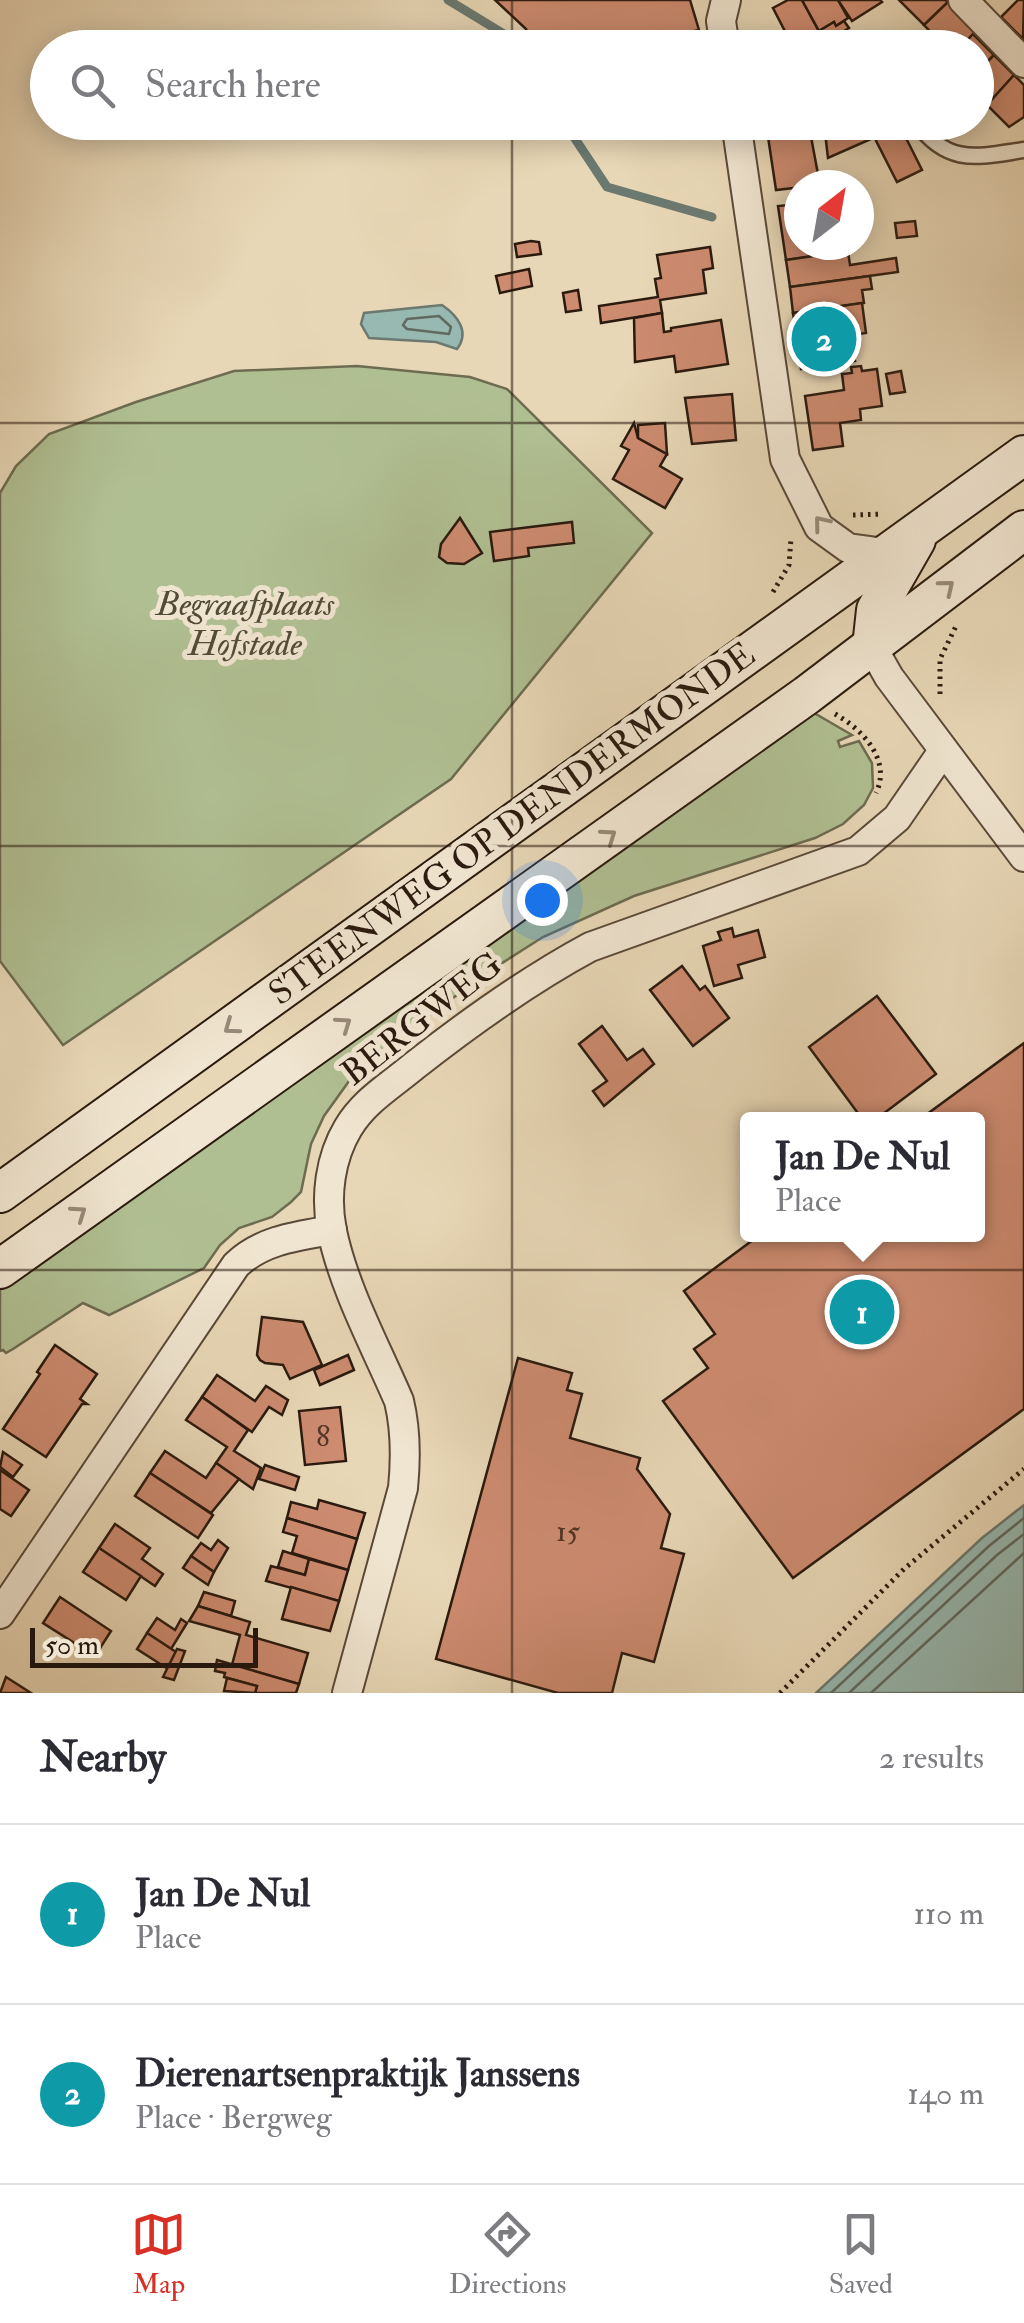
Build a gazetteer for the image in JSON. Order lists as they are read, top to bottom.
{
  "streets": {
    "main road": ["STEENWEG OP DENDERMONDE"],
    "street": ["BERGWEG"]
  },
  "parks": ["Begraafplaats Hofstade"],
  "house_numbers": ["8", "15"],
  "scale_bar": "50 m",
  "north": "top right",
  "page": {
    "search": "Search here",
    "pins": ["2", "1"],
    "popup": ["Jan De Nul", "Place"],
    "scale": "50 m",
    "heading": ["Nearby", "2 results"],
    "list": [
      {
        "mark": "1",
        "name": "Jan De Nul",
        "note": "Place",
        "value": "110 m"
      },
      {
        "mark": "2",
        "name": "Dierenartsenpraktijk Janssens",
        "note": "Place · Bergweg",
        "value": "140 m"
      }
    ],
    "nav": ["Map", "Directions", "Saved"]
  }
}
